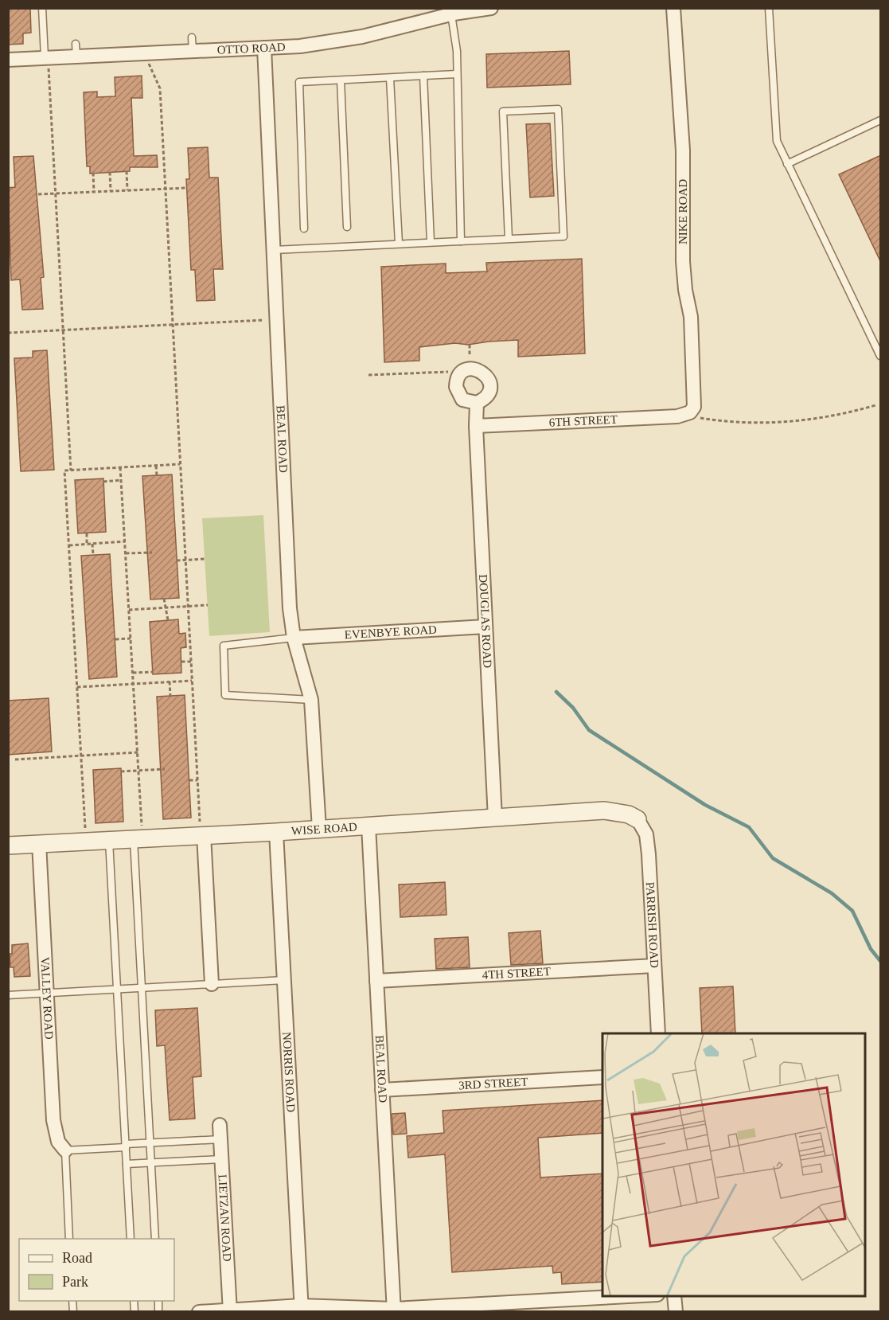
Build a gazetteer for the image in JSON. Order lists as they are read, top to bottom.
{
  "streets": {
    "street": [
      "OTTO ROAD",
      "NIKE ROAD",
      "6TH STREET",
      "BEAL ROAD",
      "DOUGLAS ROAD",
      "EVENBYE ROAD",
      "WISE ROAD",
      "PARRISH ROAD",
      "4TH STREET",
      "VALLEY ROAD",
      "NORRIS ROAD",
      "3RD STREET",
      "LIETZAN ROAD"
    ]
  },
  "crossings": [
    ["OTTO ROAD", "BEAL ROAD"],
    ["NIKE ROAD", "6TH STREET"],
    ["6TH STREET", "DOUGLAS ROAD"],
    ["BEAL ROAD", "EVENBYE ROAD"],
    ["BEAL ROAD", "WISE ROAD"],
    ["BEAL ROAD", "4TH STREET"],
    ["BEAL ROAD", "3RD STREET"],
    ["DOUGLAS ROAD", "EVENBYE ROAD"],
    ["DOUGLAS ROAD", "WISE ROAD"],
    ["WISE ROAD", "PARRISH ROAD"],
    ["WISE ROAD", "VALLEY ROAD"],
    ["WISE ROAD", "NORRIS ROAD"],
    ["PARRISH ROAD", "4TH STREET"]
  ],
  "legend": ["Road", "Park"]
}
